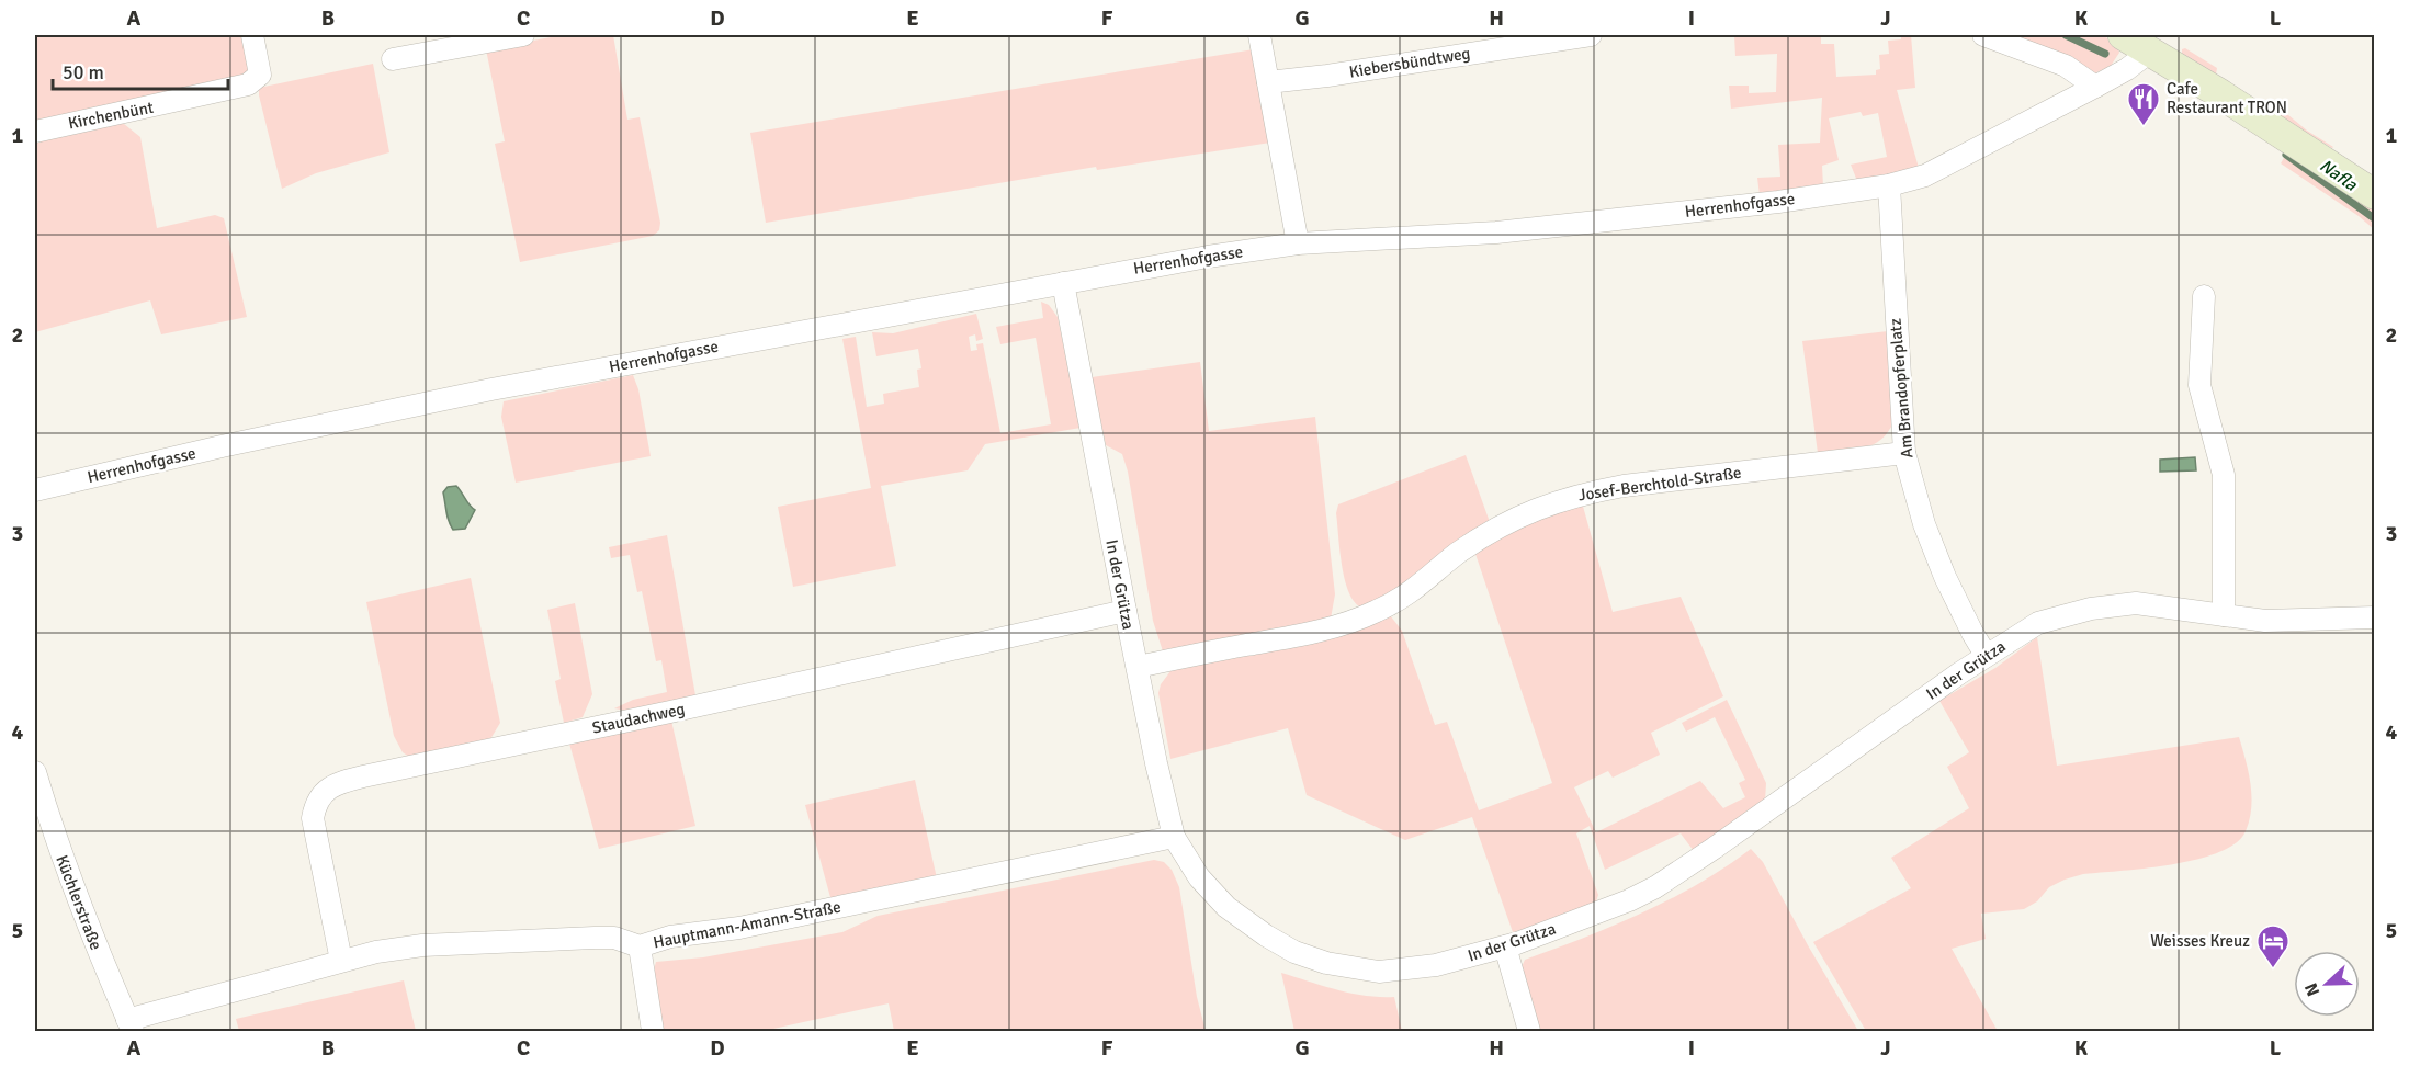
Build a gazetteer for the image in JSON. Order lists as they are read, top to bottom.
{
  "streets": {
    "street": [
      "Kiebersbündtweg",
      "Kirchenbünt",
      "Herrenhofgasse",
      "Am Brandopferplatz",
      "Josef-Berchtold-Straße",
      "In der Grütza",
      "Staudachweg",
      "Küchlerstraße",
      "Hauptmann-Amann-Straße"
    ]
  },
  "crossings": [
    ["Herrenhofgasse", "Am Brandopferplatz"],
    ["Herrenhofgasse", "In der Grütza"],
    ["Am Brandopferplatz", "Josef-Berchtold-Straße"],
    ["Am Brandopferplatz", "In der Grütza"],
    ["Josef-Berchtold-Straße", "In der Grütza"],
    ["In der Grütza", "Staudachweg"],
    ["In der Grütza", "Hauptmann-Amann-Straße"],
    ["Staudachweg", "Hauptmann-Amann-Straße"],
    ["Küchlerstraße", "Hauptmann-Amann-Straße"]
  ],
  "water": ["Nafla"],
  "places": {
    "restaurant": ["Cafe Restaurant TRON"],
    "hotel": ["Weisses Kreuz"]
  },
  "scale_bar": "50 m",
  "north": "left",
  "grid": {
    "columns": [
      "A",
      "B",
      "C",
      "D",
      "E",
      "F",
      "G",
      "H",
      "I",
      "J",
      "K",
      "L"
    ],
    "rows": [
      "1",
      "2",
      "3",
      "4",
      "5"
    ]
  }
}
